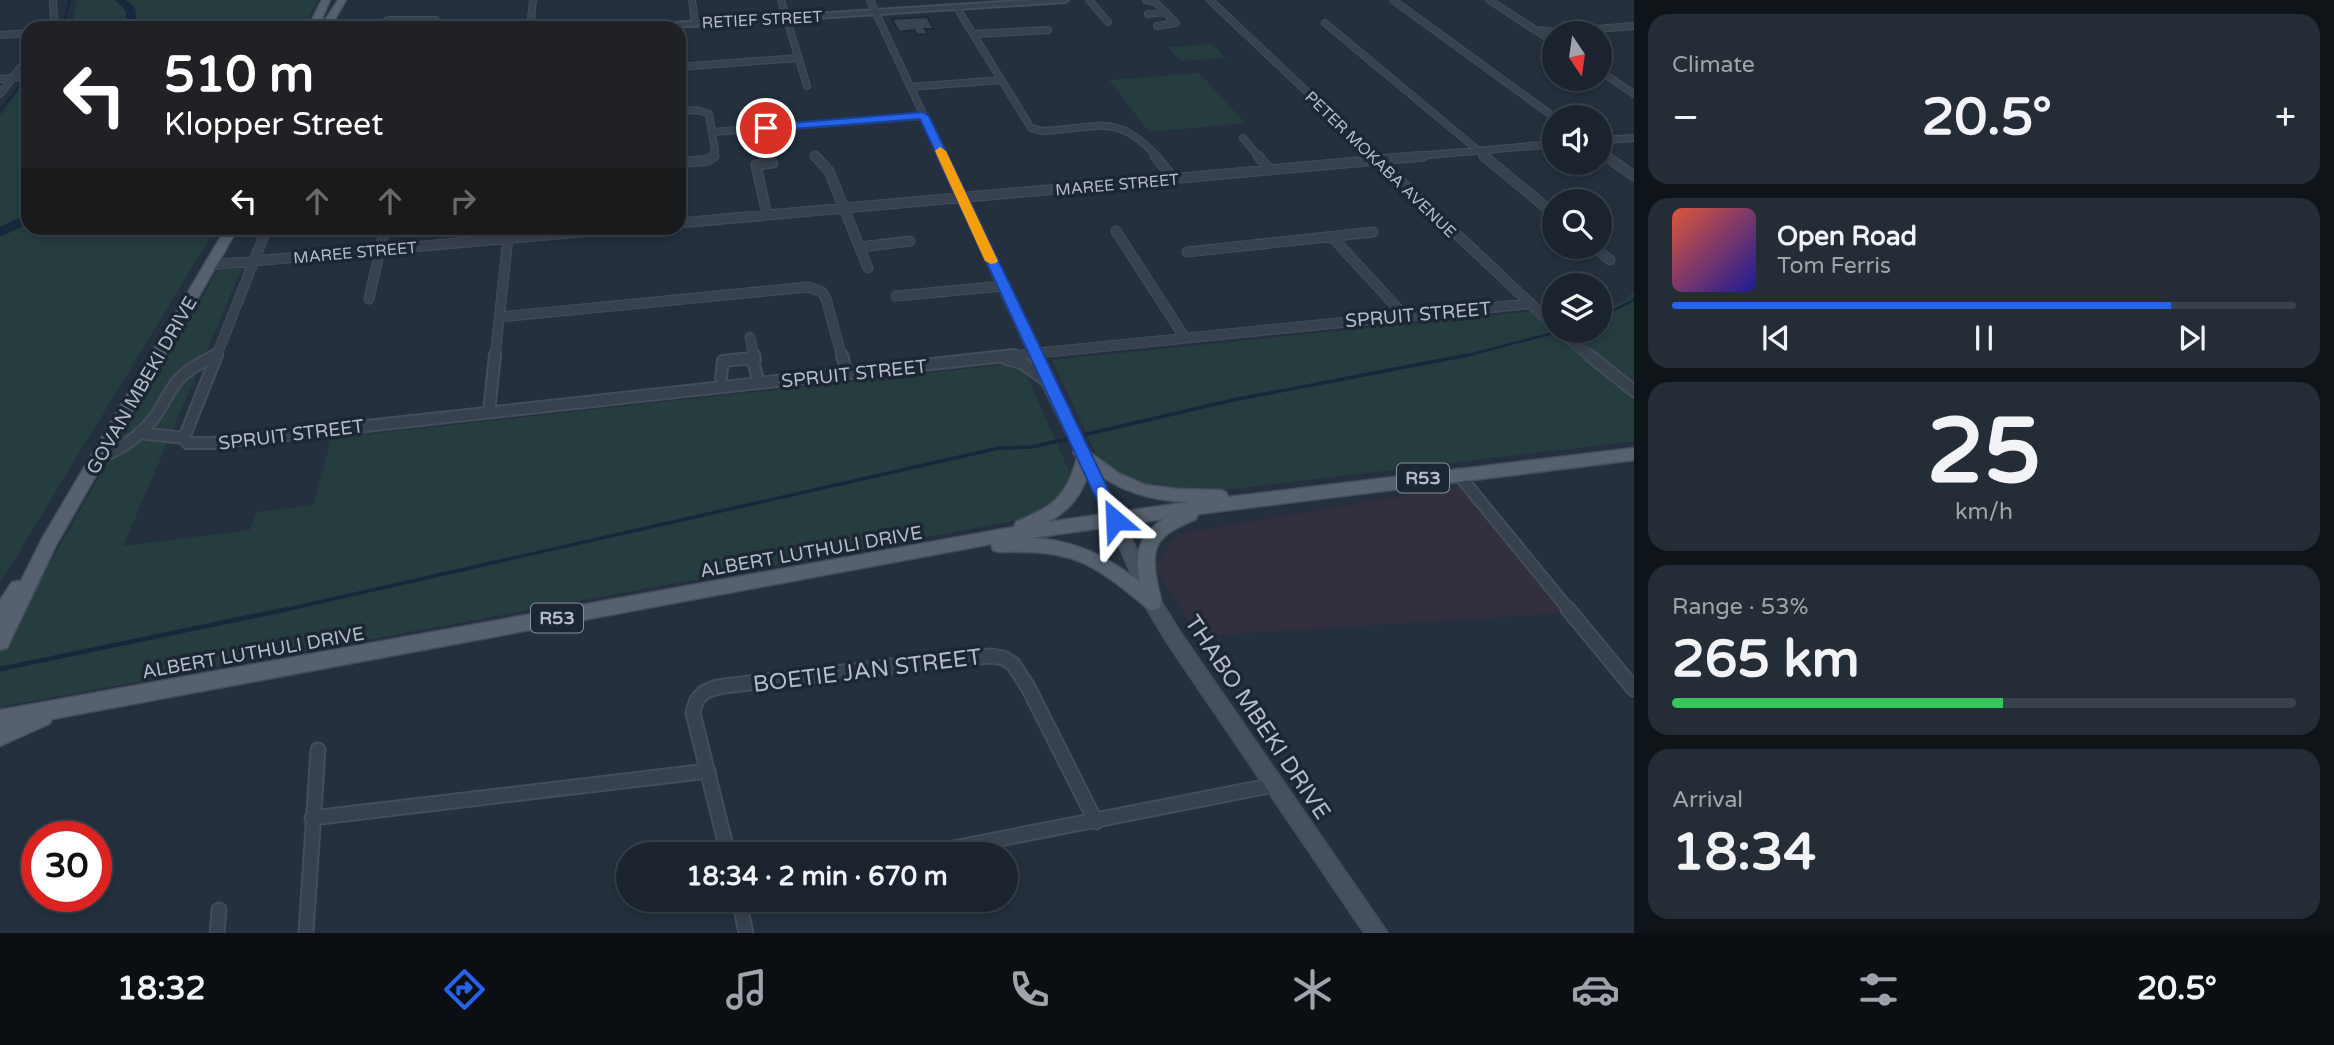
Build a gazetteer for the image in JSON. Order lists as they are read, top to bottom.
{
  "streets": {
    "main road": [
      "GOVAN MBEKI DRIVE",
      "R53",
      "ALBERT LUTHULI DRIVE",
      "THABO MBEKI DRIVE"
    ],
    "street": [
      "RETIEF STREET",
      "PETER MOKABA AVENUE",
      "MAREE STREET",
      "SPRUIT STREET",
      "BOETIE JAN STREET"
    ]
  },
  "crossings": [
    ["PETER MOKABA AVENUE", "MAREE STREET"],
    ["PETER MOKABA AVENUE", "SPRUIT STREET"],
    ["MAREE STREET", "GOVAN MBEKI DRIVE"],
    ["ALBERT LUTHULI DRIVE", "THABO MBEKI DRIVE"]
  ],
  "north": "bottom",
  "page": {
    "tile": [
      "Climate",
      ["25", "km/h"],
      ["Range · 53%", "265 km"],
      ["Arrival", "18:34"]
    ],
    "turn": ["510 m", "Klopper Street"],
    "heat": ["−", "20.5°", "+"],
    "song": ["Open Road", "Tom Ferris"],
    "limit": "30",
    "trip": "18:34 · 2 min · 670 m",
    "tabs": ["18:32", "20.5°"]
  }
}
